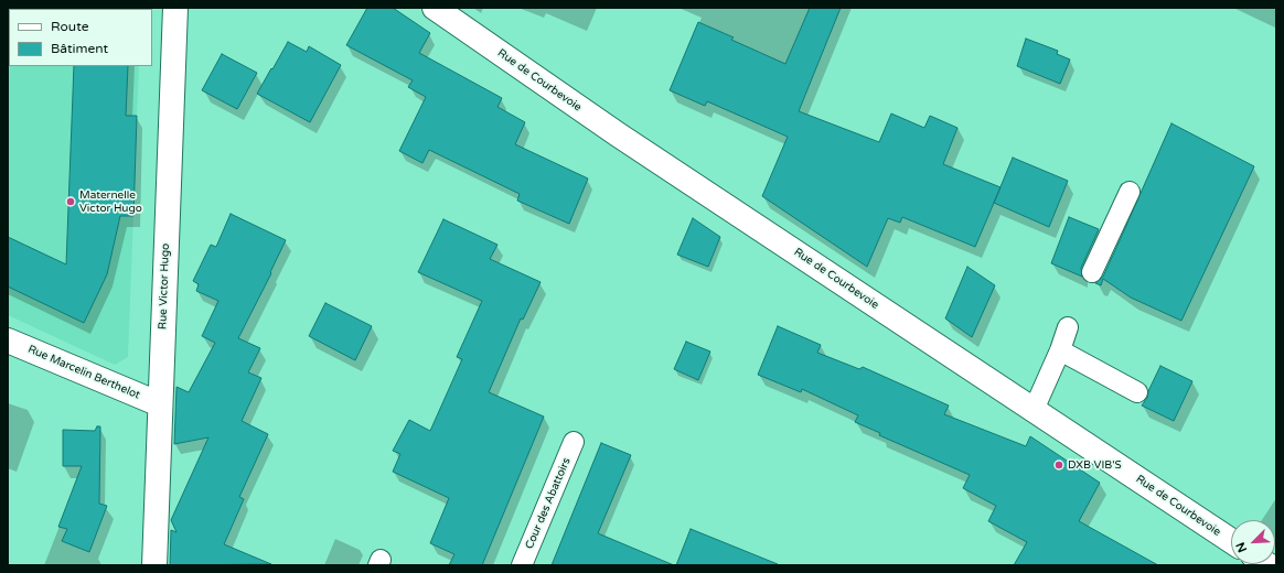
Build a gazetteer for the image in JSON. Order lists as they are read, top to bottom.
{
  "streets": {
    "street": ["Rue de Courbevoie", "Rue Victor Hugo", "Rue Marcelin Berthelot"],
    "lane": ["Cour des Abattoirs"]
  },
  "crossings": [
    ["Rue Victor Hugo", "Rue Marcelin Berthelot"]
  ],
  "places": ["Maternelle Victor Hugo", "DXB VIB'S"],
  "legend": ["Route", "Bâtiment"],
  "north": "bottom left"
}
